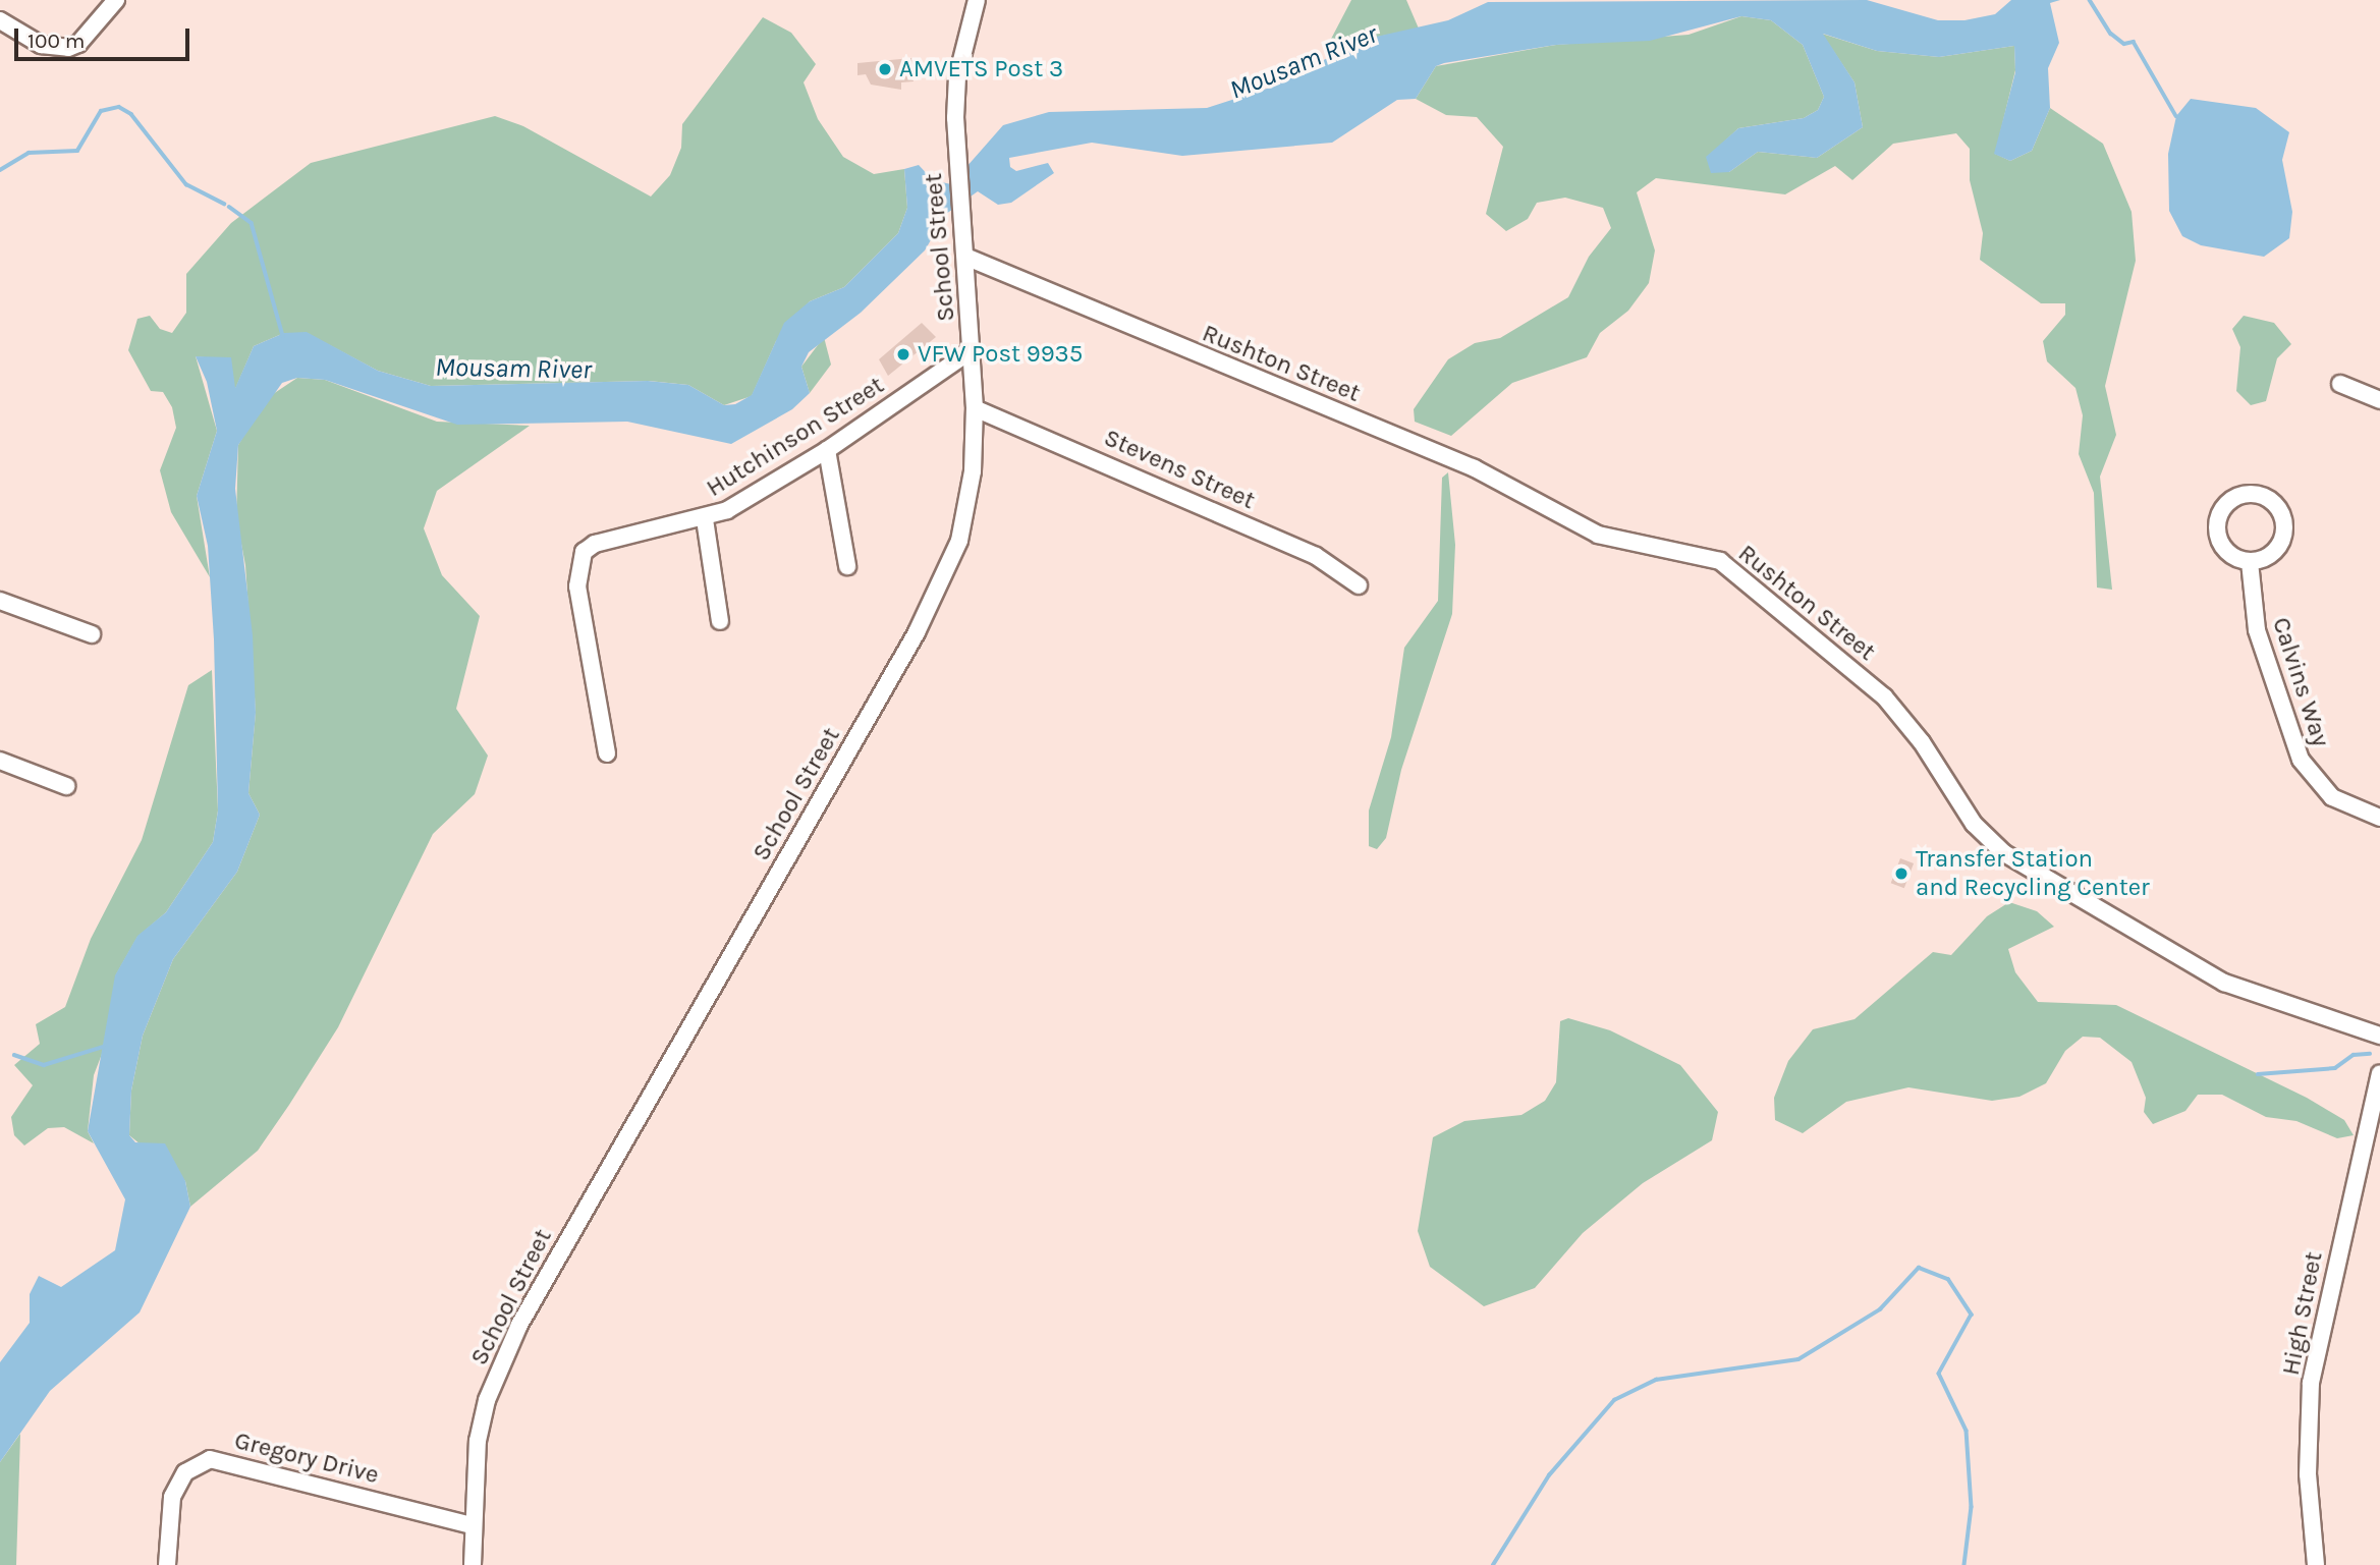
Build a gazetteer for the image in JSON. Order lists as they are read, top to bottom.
{
  "streets": {
    "street": [
      "School Street",
      "Rushton Street",
      "Hutchinson Street",
      "Stevens Street",
      "Calvins Way",
      "High Street",
      "Gregory Drive"
    ]
  },
  "crossings": [
    ["School Street", "Rushton Street"],
    ["School Street", "Hutchinson Street"],
    ["School Street", "Stevens Street"],
    ["School Street", "Gregory Drive"]
  ],
  "water": ["Mousam River"],
  "places": ["AMVETS Post 3", "VFW Post 9935", "Transfer Station and Recycling Center"],
  "scale_bar": "100 m"
}
